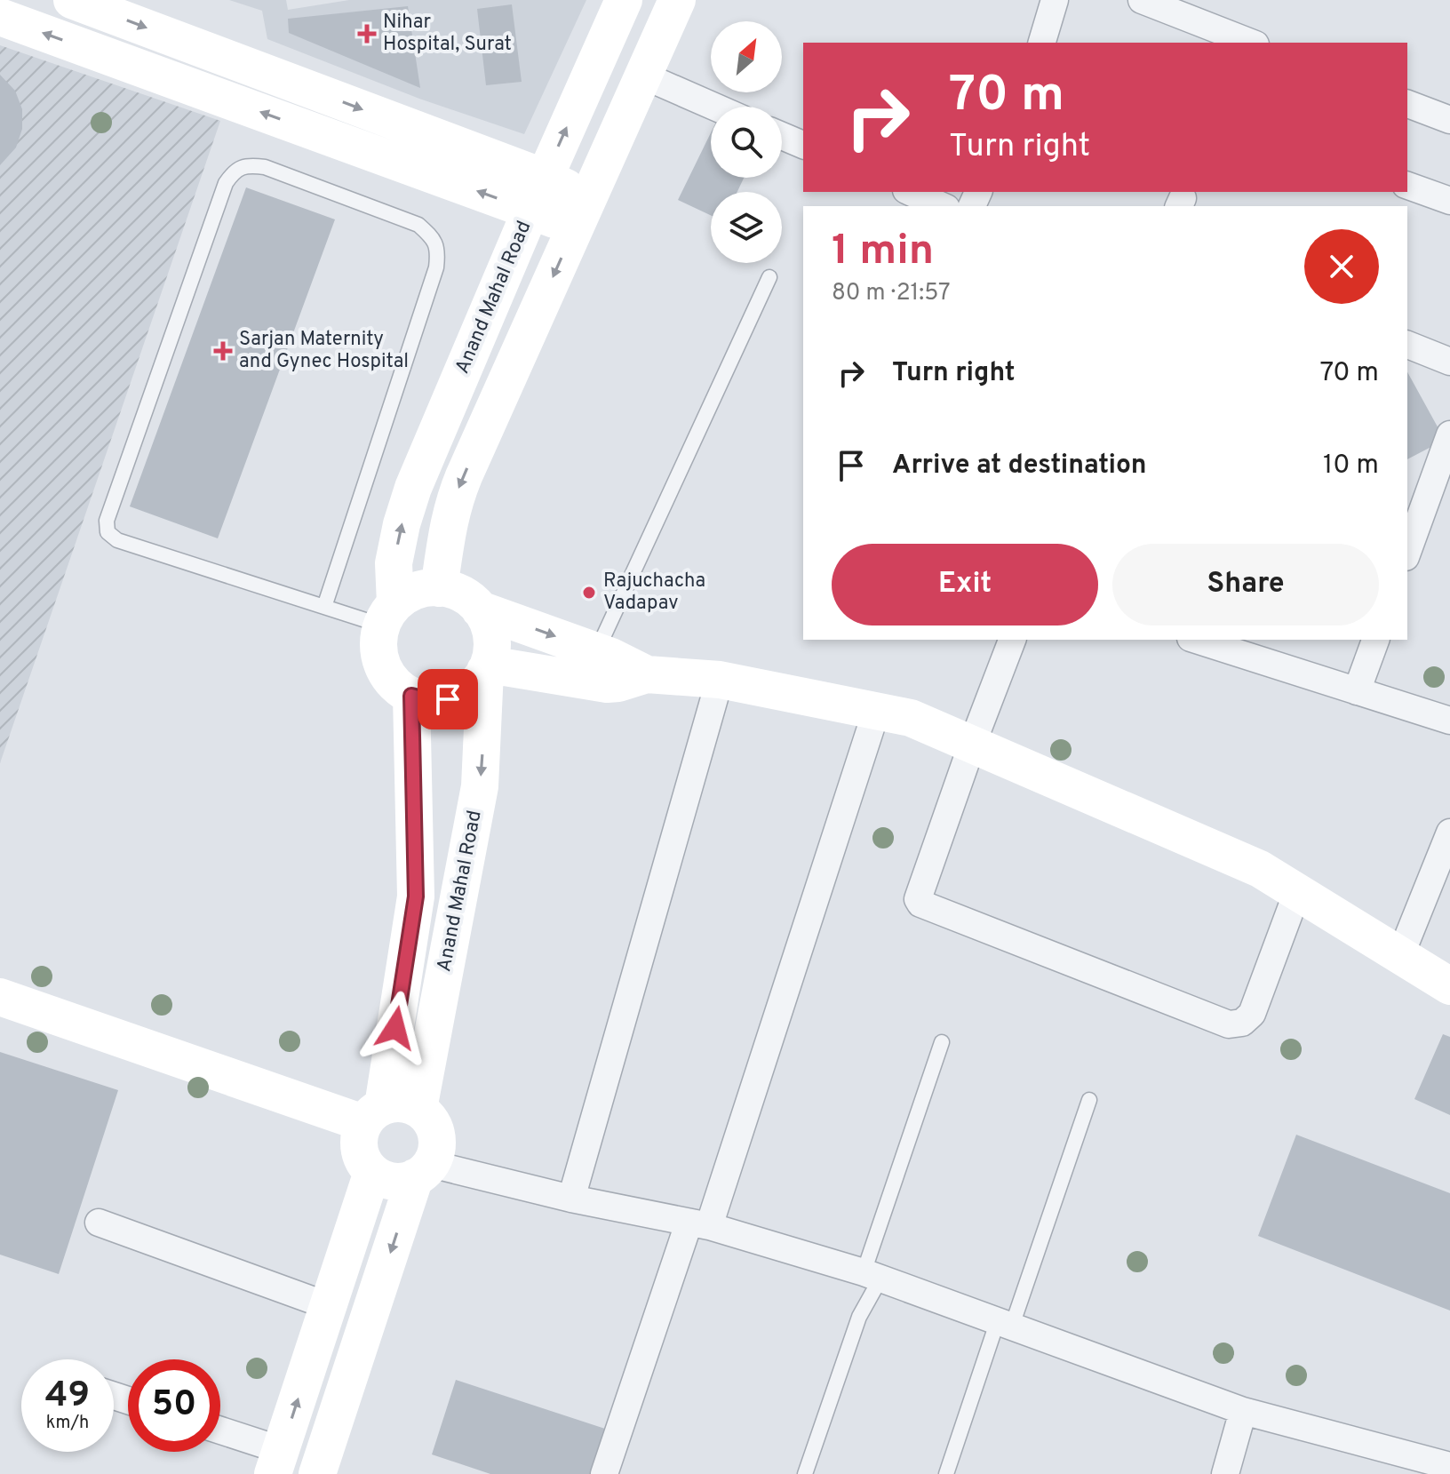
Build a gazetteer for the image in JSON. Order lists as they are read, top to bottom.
{
  "streets": {
    "main road": ["Anand Mahal Road"]
  },
  "places": {
    "health": ["Nihar Hospital, Surat", "Sarjan Maternity and Gynec Hospital"],
    "other": ["Rajuchacha Vadapav"]
  },
  "north": "top right",
  "page": {
    "turn": ["70 m", "Turn right"],
    "heading": ["1 min", "80 m · 21:57"],
    "list": [
      {
        "name": "Turn right",
        "value": "70 m"
      },
      {
        "name": "Arrive at destination",
        "value": "10 m"
      }
    ],
    "buttons": ["Exit", "Share"],
    "speed": "49 km/h",
    "limit": "50"
  }
}
